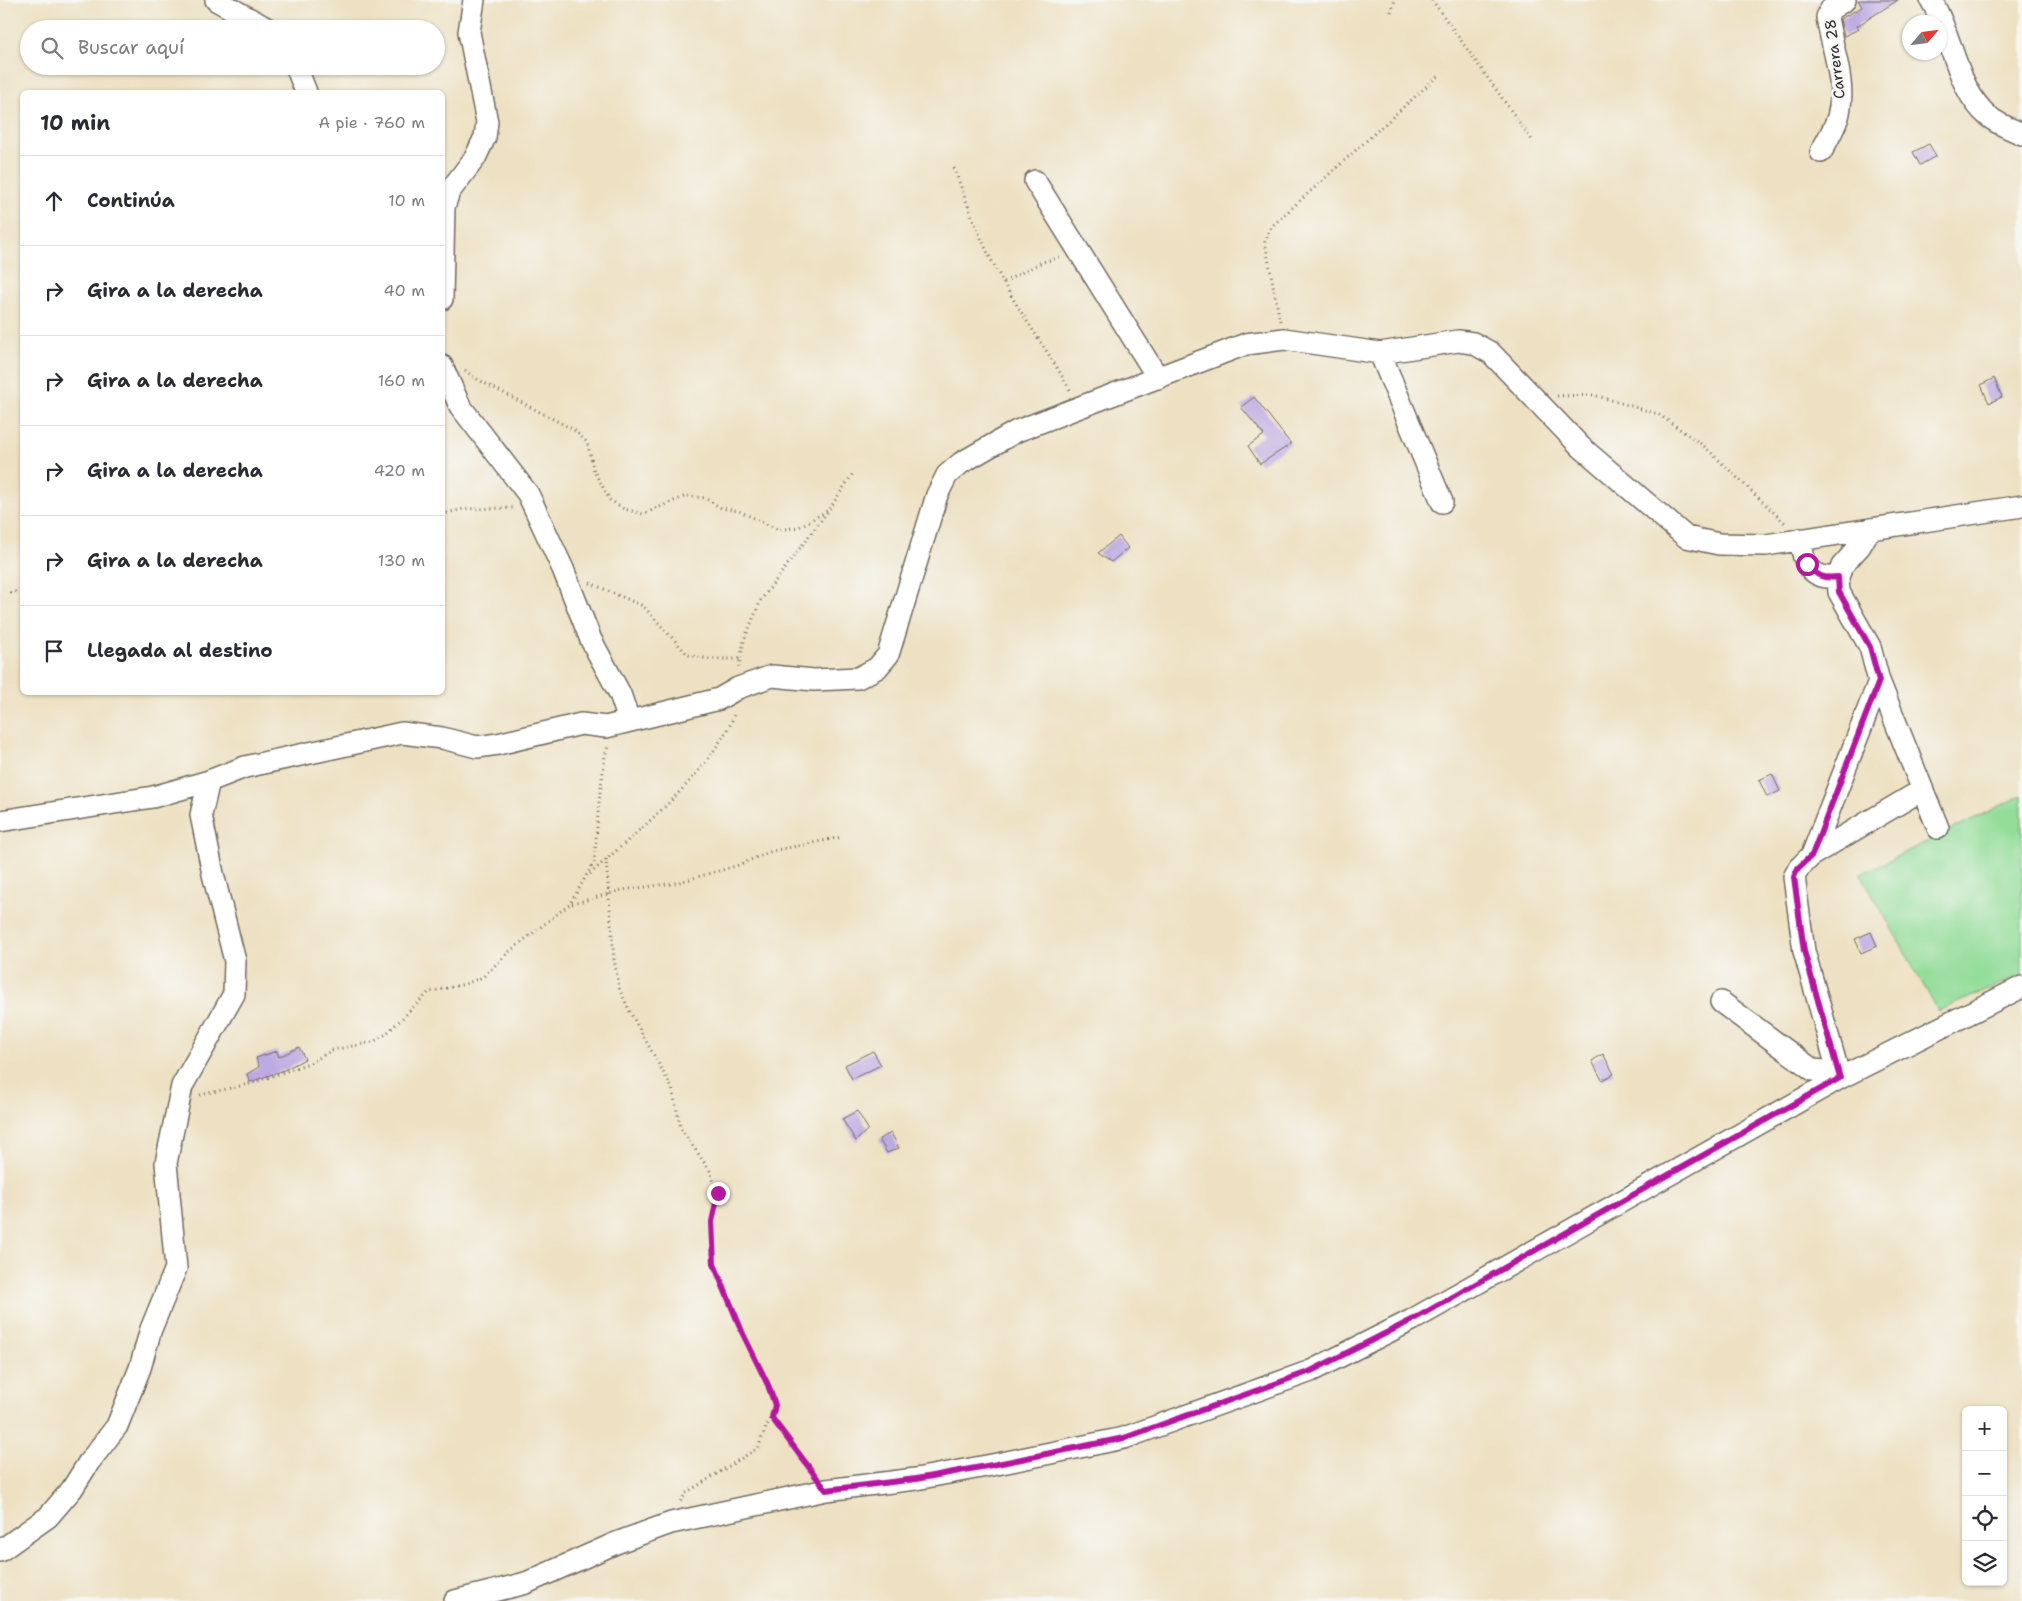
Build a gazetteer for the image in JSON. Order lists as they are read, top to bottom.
{
  "streets": {
    "street": ["Carrera 28"]
  },
  "north": "top right",
  "page": {
    "search": "Buscar aquí",
    "heading": ["10 min", "A pie · 760 m"],
    "list": [
      ["Continúa", "10 m"],
      ["Gira a la derecha", "40 m"],
      ["Gira a la derecha", "160 m"],
      ["Gira a la derecha", "420 m"],
      ["Gira a la derecha", "130 m"],
      "Llegada al destino"
    ],
    "map_buttons": ["+", "−"]
  }
}
